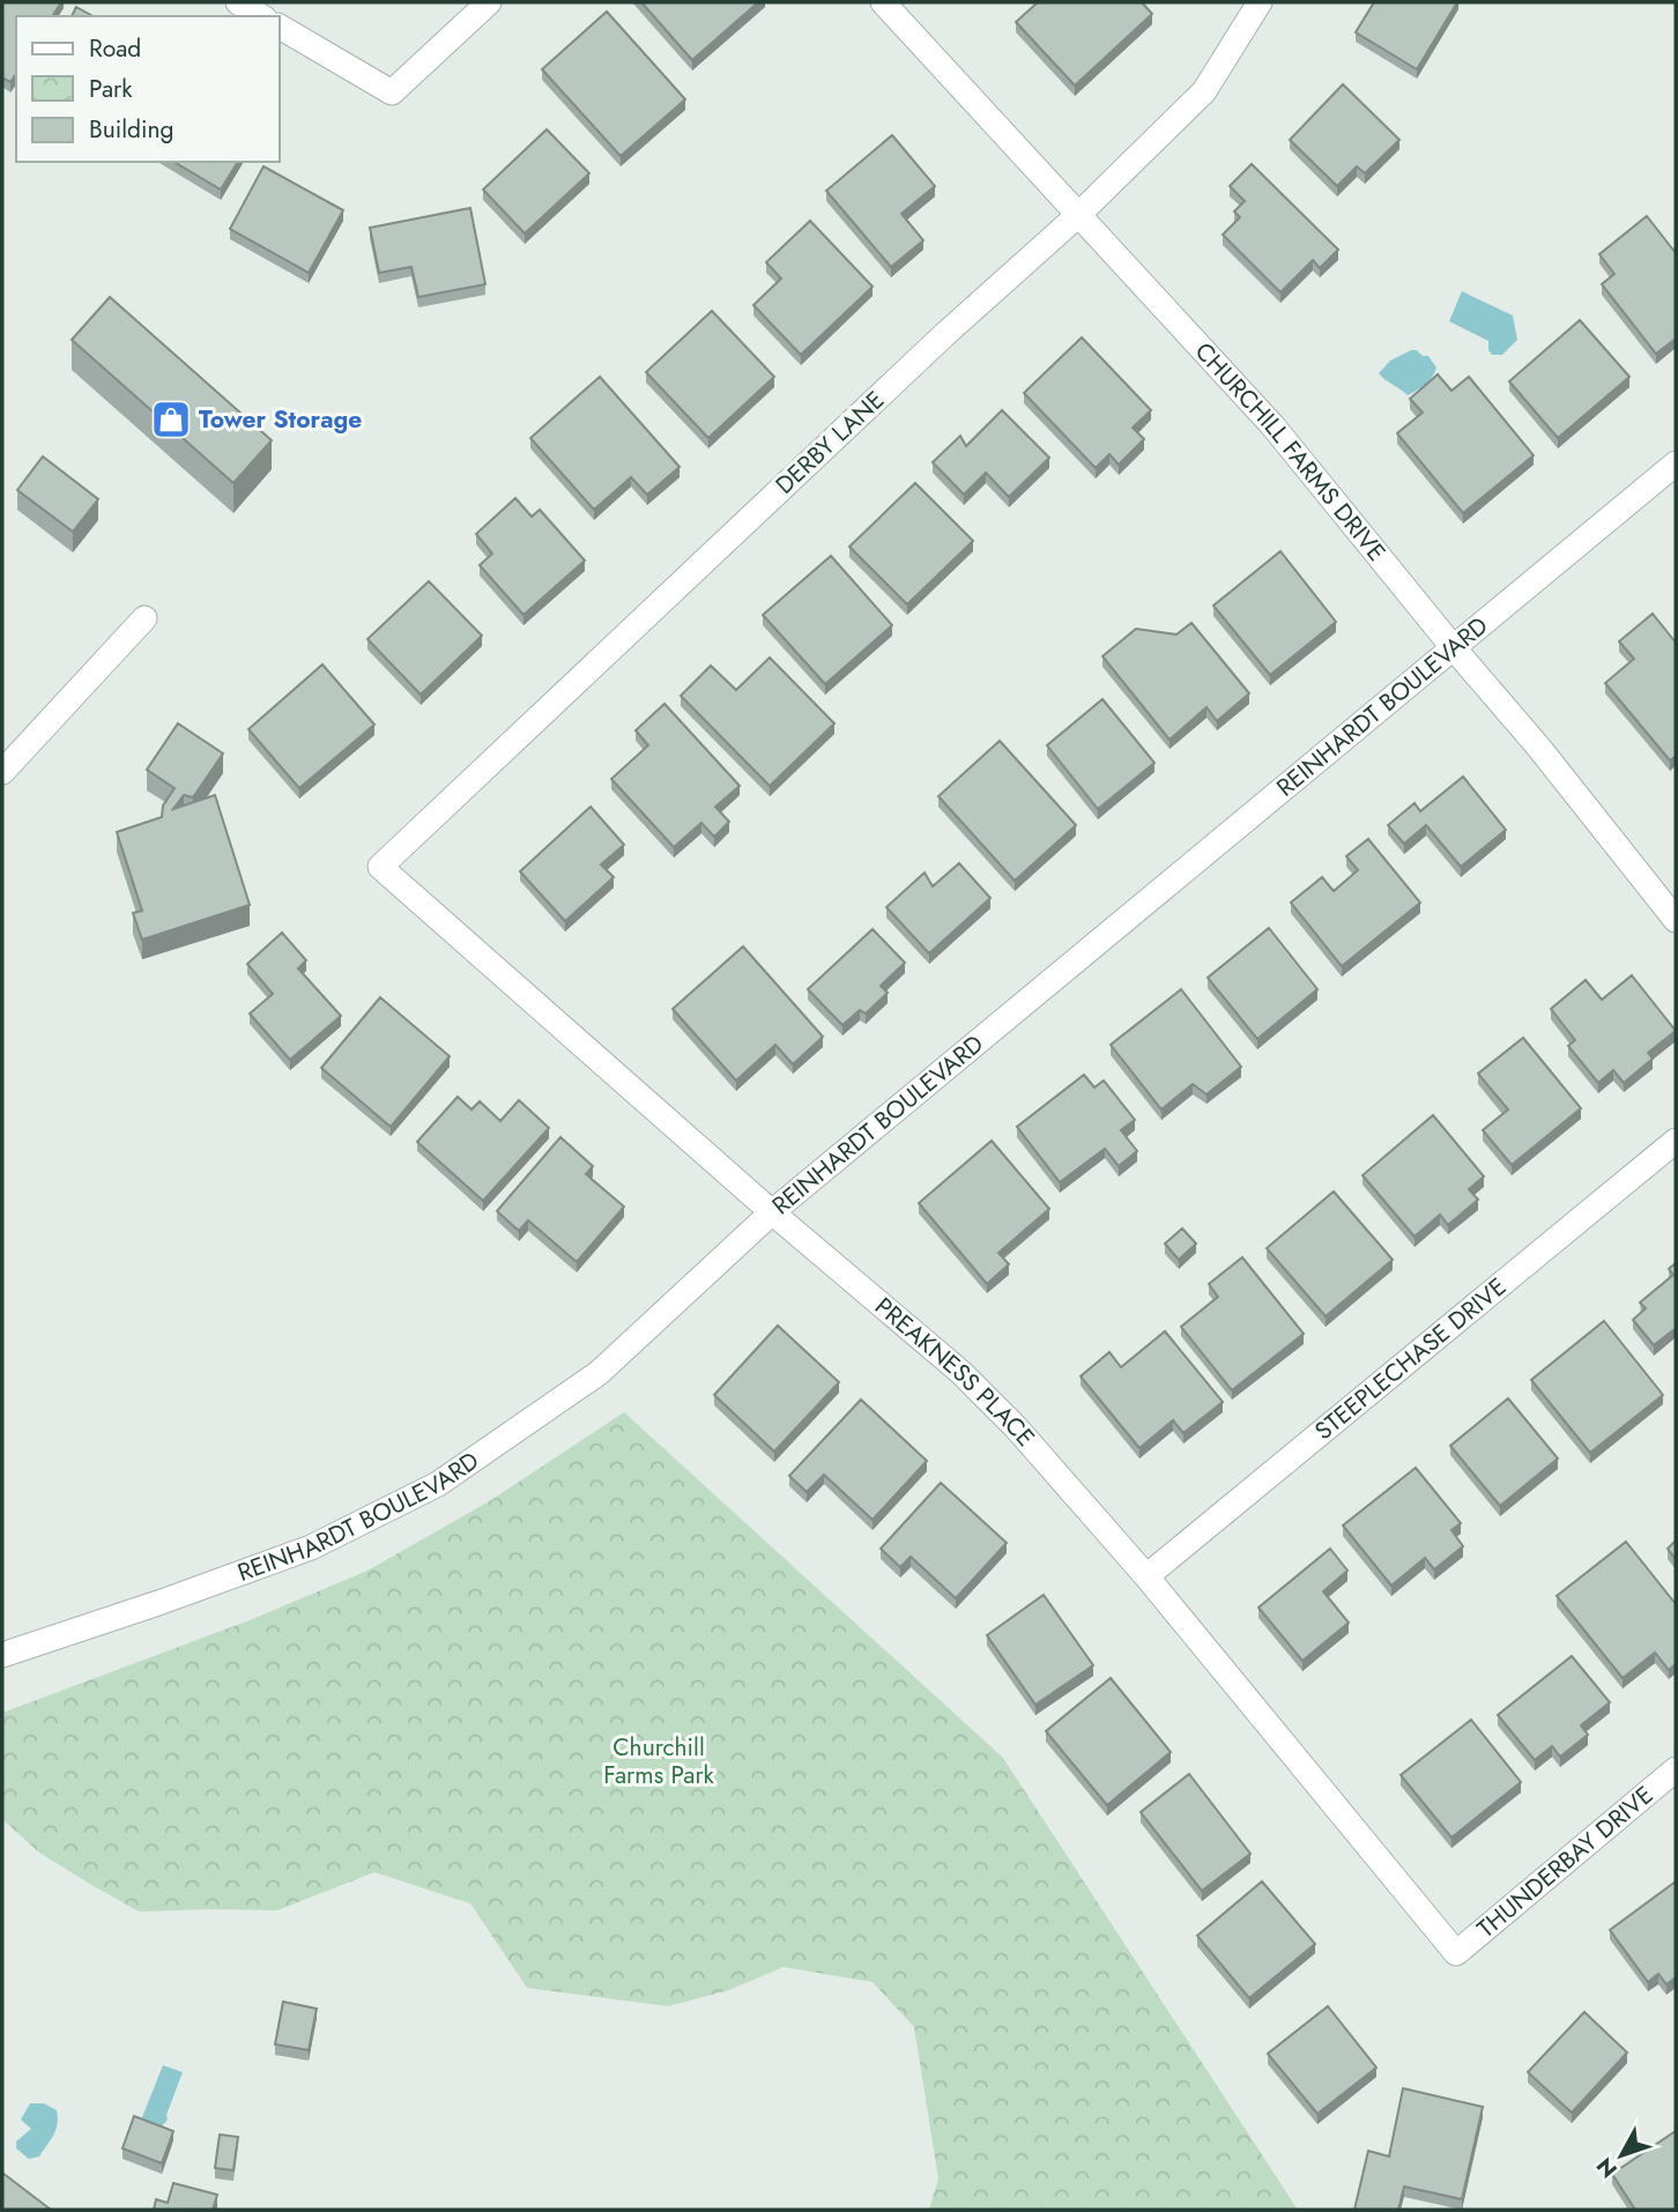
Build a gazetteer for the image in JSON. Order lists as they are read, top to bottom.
{
  "streets": {
    "street": [
      "DERBY LANE",
      "CHURCHILL FARMS DRIVE",
      "REINHARDT BOULEVARD",
      "STEEPLECHASE DRIVE",
      "PREAKNESS PLACE",
      "THUNDERBAY DRIVE"
    ]
  },
  "crossings": [
    ["DERBY LANE", "CHURCHILL FARMS DRIVE"],
    ["DERBY LANE", "PREAKNESS PLACE"],
    ["CHURCHILL FARMS DRIVE", "REINHARDT BOULEVARD"],
    ["REINHARDT BOULEVARD", "PREAKNESS PLACE"],
    ["STEEPLECHASE DRIVE", "PREAKNESS PLACE"],
    ["PREAKNESS PLACE", "THUNDERBAY DRIVE"]
  ],
  "parks": ["Churchill Farms Park"],
  "places": {
    "shop": ["Tower Storage"]
  },
  "legend": ["Road", "Park", "Building"],
  "north": "bottom left"
}
